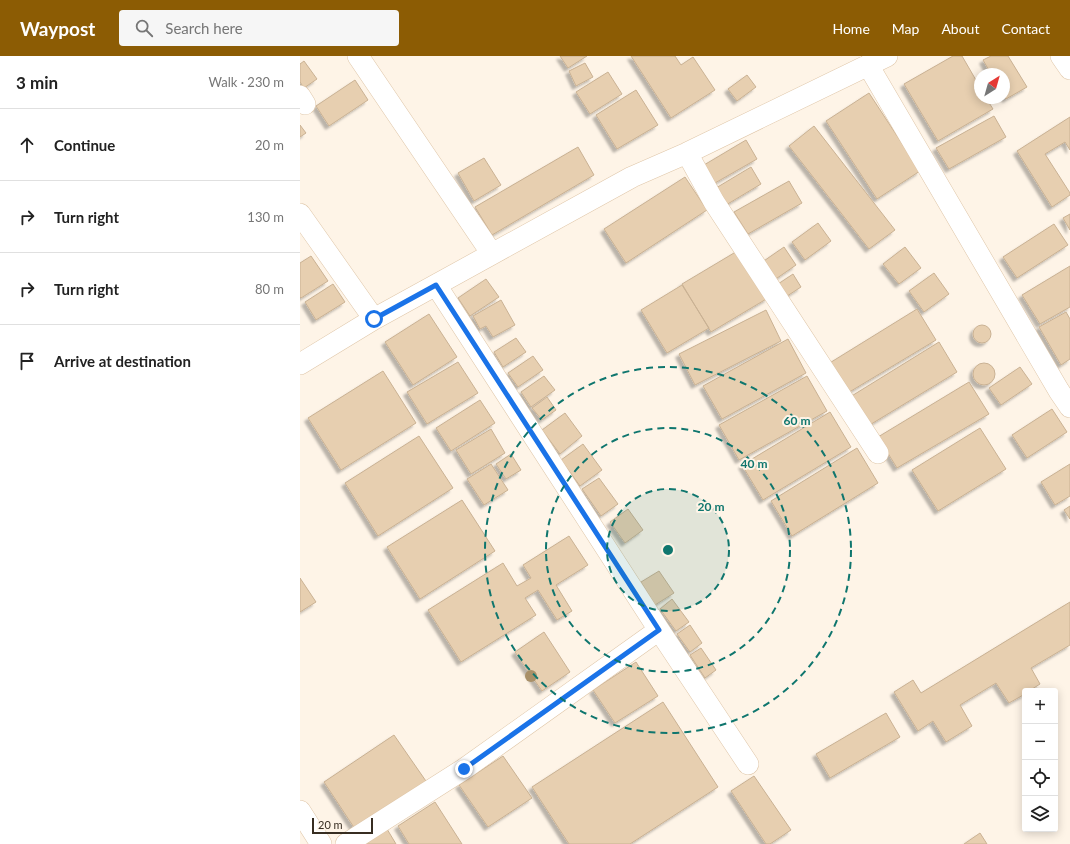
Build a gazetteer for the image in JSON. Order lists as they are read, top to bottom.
{
  "scale_bar": "20 m",
  "north": "top right",
  "page": {
    "header": "Waypost",
    "search": "Search here",
    "nav": [
      "Home",
      "Map",
      "About",
      "Contact"
    ],
    "heading": ["3 min", "Walk · 230 m"],
    "list": [
      ["Continue", "20 m"],
      ["Turn right", "130 m"],
      ["Turn right", "80 m"],
      "Arrive at destination"
    ],
    "map_buttons": ["+", "−"],
    "scale": "20 m"
  },
  "rings": ["60 m", "40 m", "20 m"]
}
